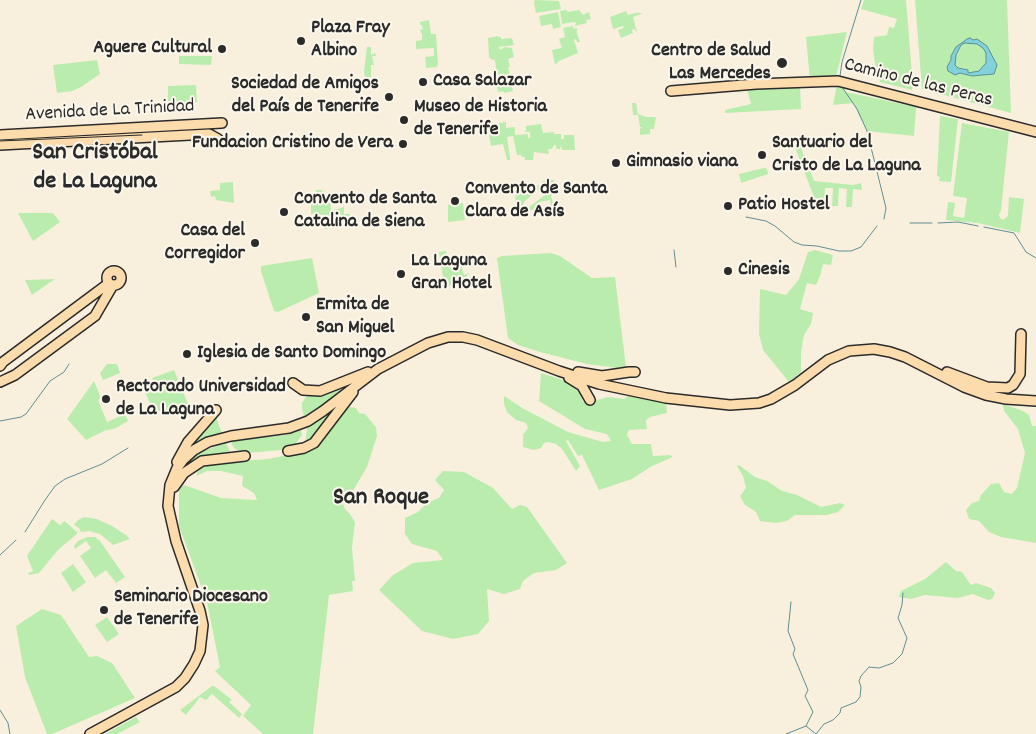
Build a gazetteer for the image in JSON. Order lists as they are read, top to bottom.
{
  "streets": {
    "main road": ["Camino de las Peras", "Avenida de La Trinidad"]
  },
  "districts": ["San Cristóbal de La Laguna", "San Roque"],
  "places": [
    "Plaza Fray Albino",
    "Aguere Cultural",
    "Centro de Salud Las Mercedes",
    "Casa Salazar",
    "Sociedad de Amigos del País de Tenerife",
    "Museo de Historia de Tenerife",
    "Fundacion Cristino de Vera",
    "Santuario del Cristo de La Laguna",
    "Gimnasio viana",
    "Convento de Santa Clara de Asís",
    "Patio Hostel",
    "Convento de Santa Catalina de Siena",
    "Casa del Corregidor",
    "Cinesis",
    "La Laguna Gran Hotel",
    "Ermita de San Miguel",
    "Iglesia de Santo Domingo",
    "Rectorado Universidad de La Laguna",
    "Seminario Diocesano de Tenerife"
  ]
}
